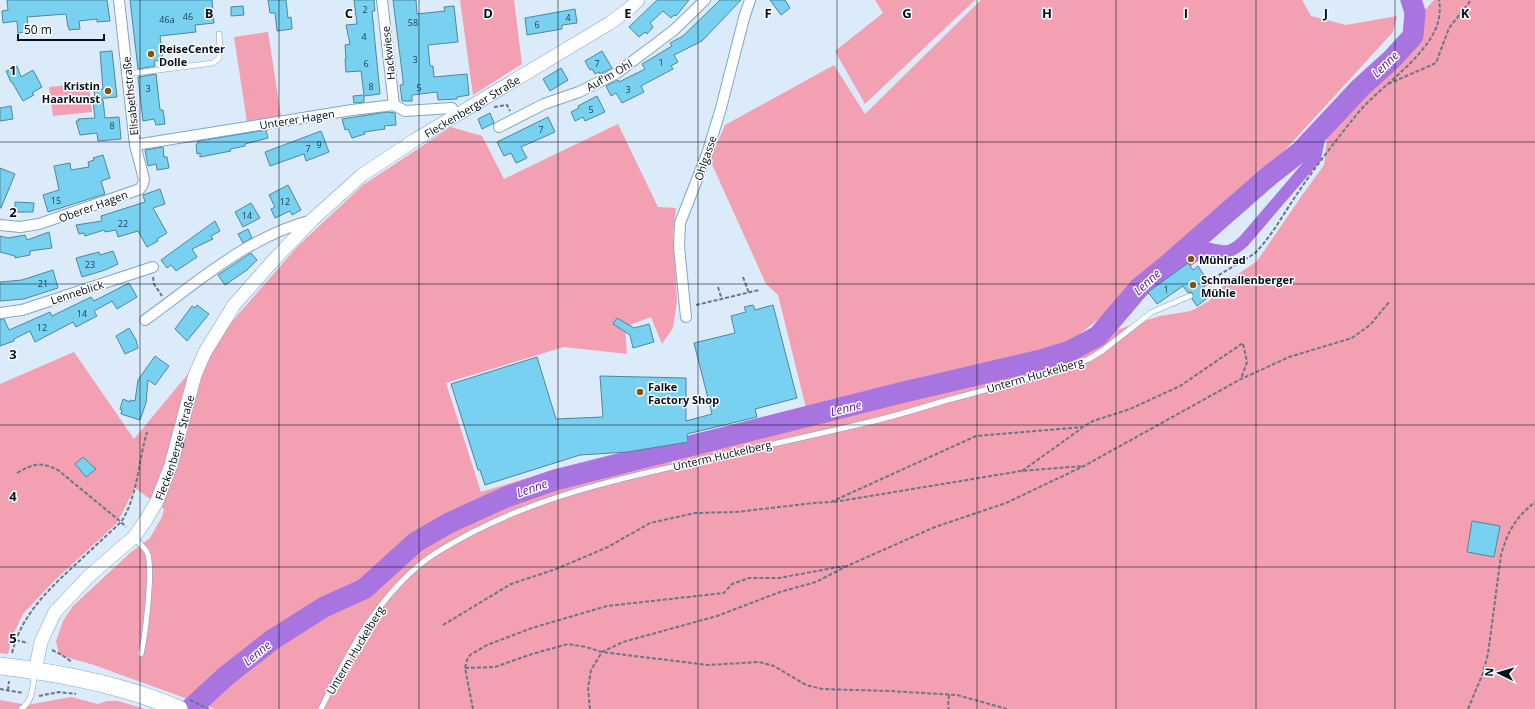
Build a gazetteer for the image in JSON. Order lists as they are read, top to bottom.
{
  "streets": {
    "street": [
      "Hackwiese",
      "Auf'm Ohl",
      "Elisabethstraße",
      "Fleckenberger Straße",
      "Unterer Hagen",
      "Ohlgasse",
      "Oberer Hagen",
      "Lenneblick"
    ],
    "lane": ["Unterm Huckelberg"]
  },
  "crossings": [
    ["Hackwiese", "Unterer Hagen"],
    ["Elisabethstraße", "Unterer Hagen"],
    ["Elisabethstraße", "Oberer Hagen"],
    ["Fleckenberger Straße", "Unterer Hagen"],
    ["Unterer Hagen", "Oberer Hagen"]
  ],
  "water": ["Lenne"],
  "places": [
    "ReiseCenter Dolle",
    "Kristin Haarkunst",
    "Mühlrad",
    "Schmallenberger Mühle",
    "Falke Factory Shop"
  ],
  "house_numbers": [
    "2",
    "46",
    "4",
    "46a",
    "58",
    "6",
    "4",
    "3",
    "1",
    "6",
    "7",
    "8",
    "5",
    "3",
    "3",
    "5",
    "8",
    "7",
    "9",
    "7",
    "15",
    "12",
    "14",
    "22",
    "23",
    "21",
    "1",
    "14",
    "12"
  ],
  "scale_bar": "50 m",
  "north": "left",
  "grid": {
    "columns": [
      "B",
      "C",
      "D",
      "E",
      "F",
      "G",
      "H",
      "I",
      "J",
      "K"
    ],
    "rows": [
      "1",
      "2",
      "3",
      "4",
      "5"
    ]
  }
}
